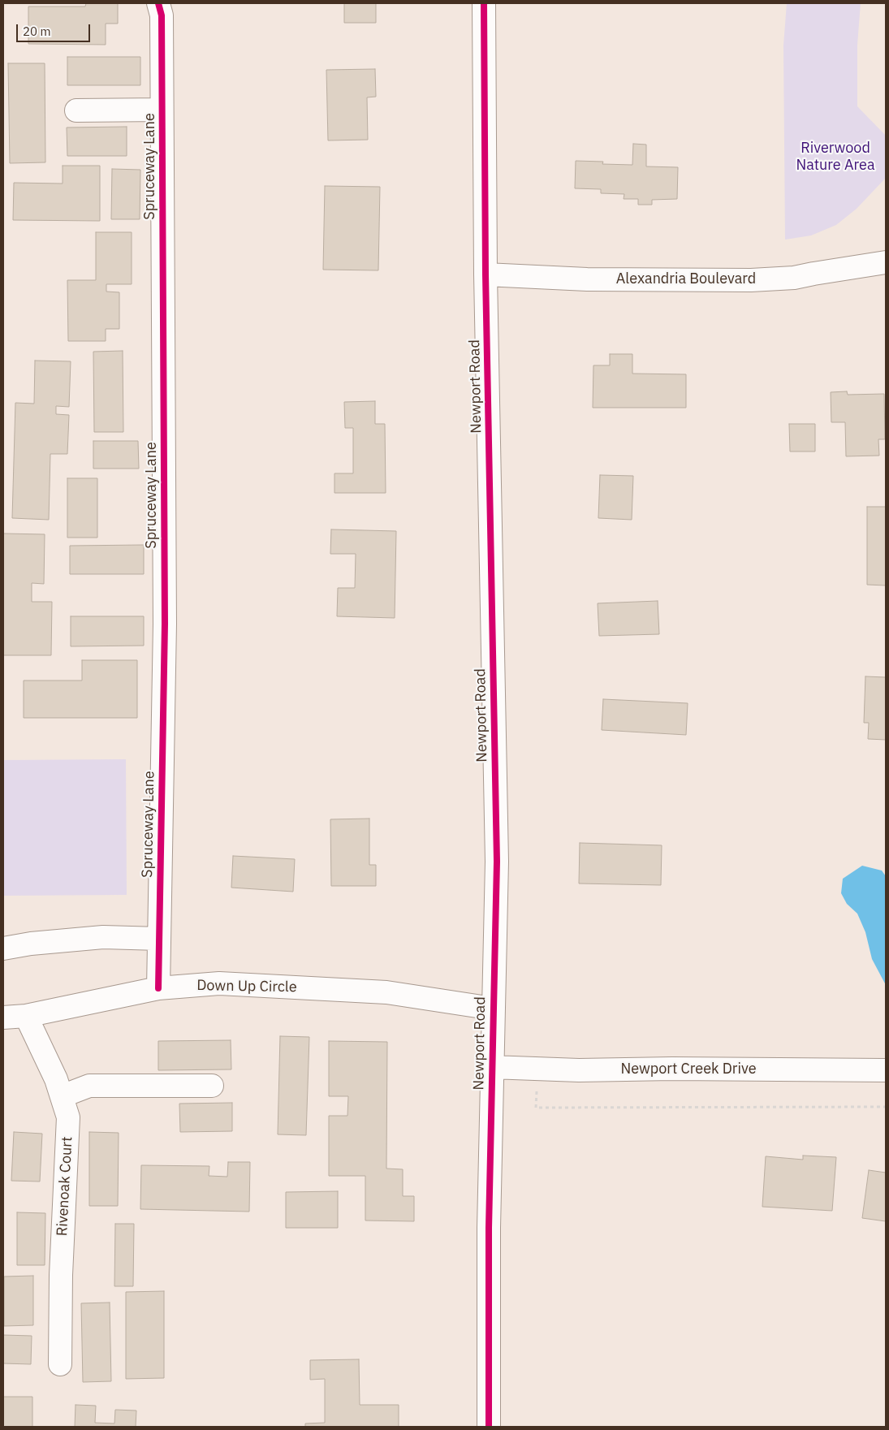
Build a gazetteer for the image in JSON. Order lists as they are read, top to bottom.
{
  "streets": {
    "street": [
      "Spruceway Lane",
      "Alexandria Boulevard",
      "Newport Road",
      "Down Up Circle",
      "Newport Creek Drive",
      "Rivenoak Court"
    ]
  },
  "crossings": [
    ["Spruceway Lane", "Down Up Circle"],
    ["Alexandria Boulevard", "Newport Road"],
    ["Newport Road", "Down Up Circle"],
    ["Newport Road", "Newport Creek Drive"],
    ["Down Up Circle", "Rivenoak Court"]
  ],
  "parks": ["Riverwood Nature Area"],
  "scale_bar": "20 m"
}
